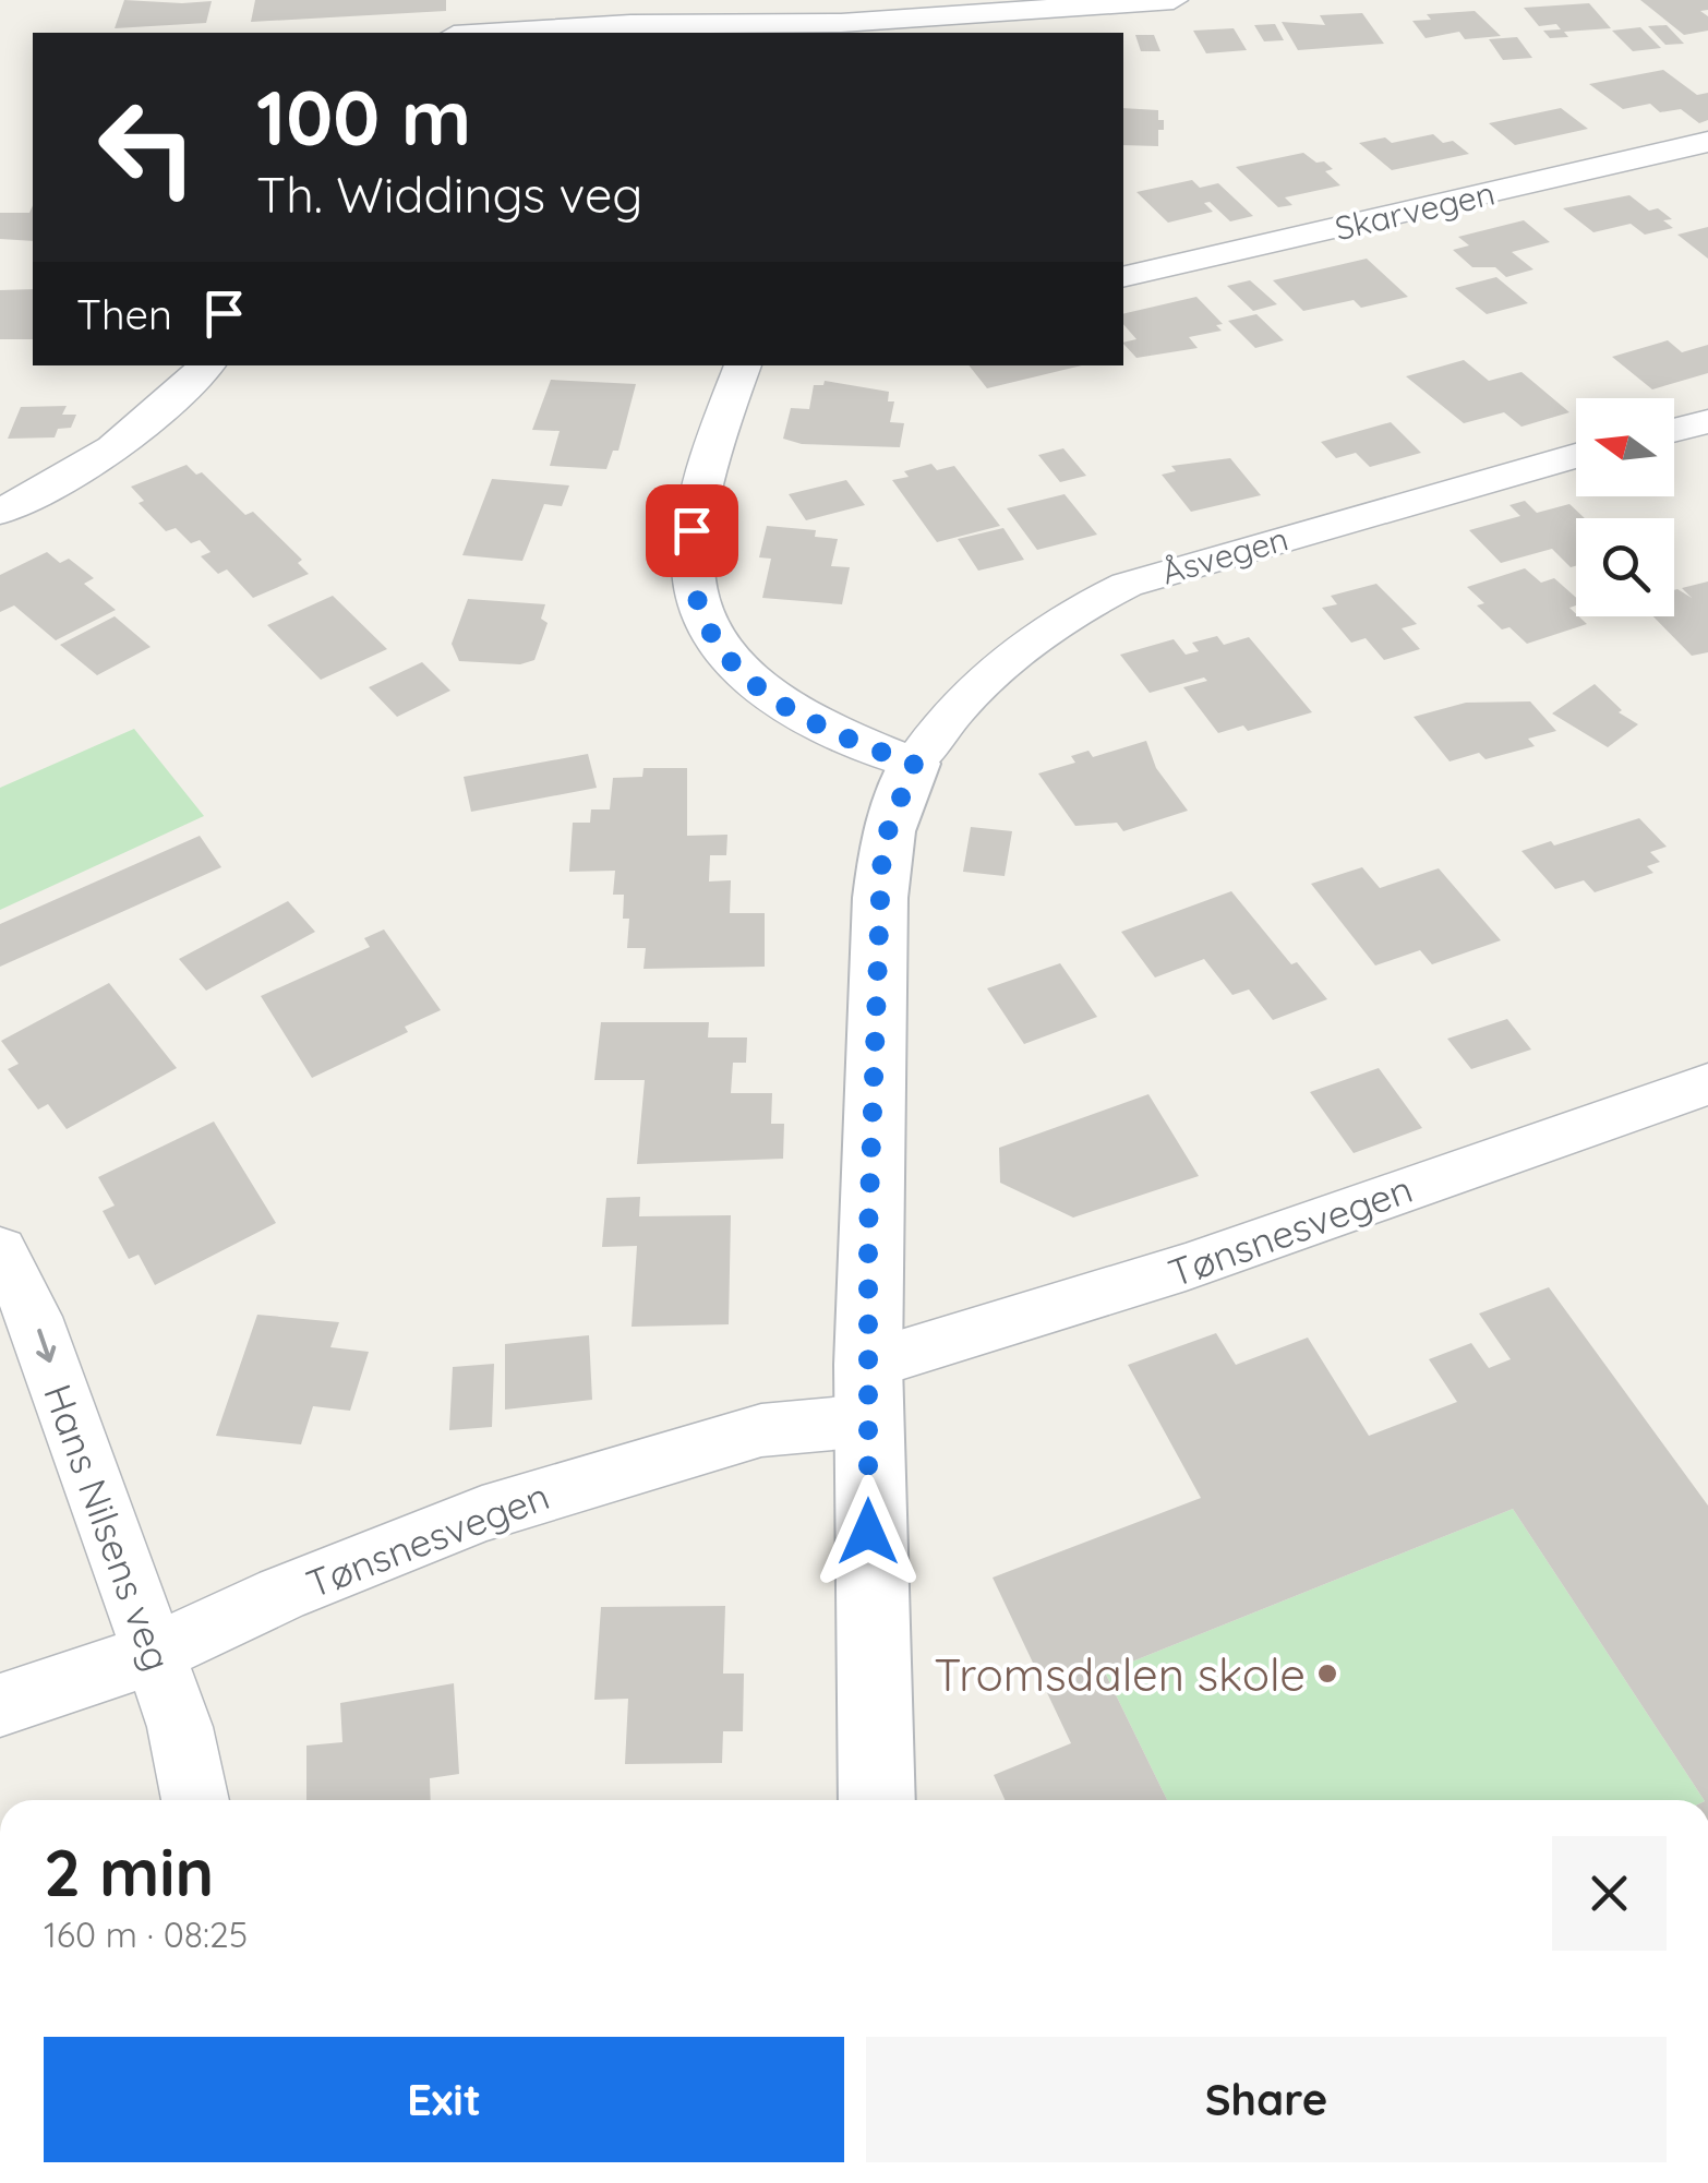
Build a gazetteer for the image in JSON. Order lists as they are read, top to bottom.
{
  "streets": {
    "street": [
      "Skarvegen",
      "Åsvegen",
      "Tønsnesvegen",
      "Hans Nilsens veg"
    ]
  },
  "crossings": [
    ["Tønsnesvegen", "Hans Nilsens veg"]
  ],
  "one_way": ["Hans Nilsens veg"],
  "places": ["Tromsdalen skole"],
  "north": "left",
  "page": {
    "turn": ["100 m", "Th. Widdings veg"],
    "then": "Then",
    "heading": ["2 min", "160 m · 08:25"],
    "buttons": ["Exit", "Share"]
  }
}
